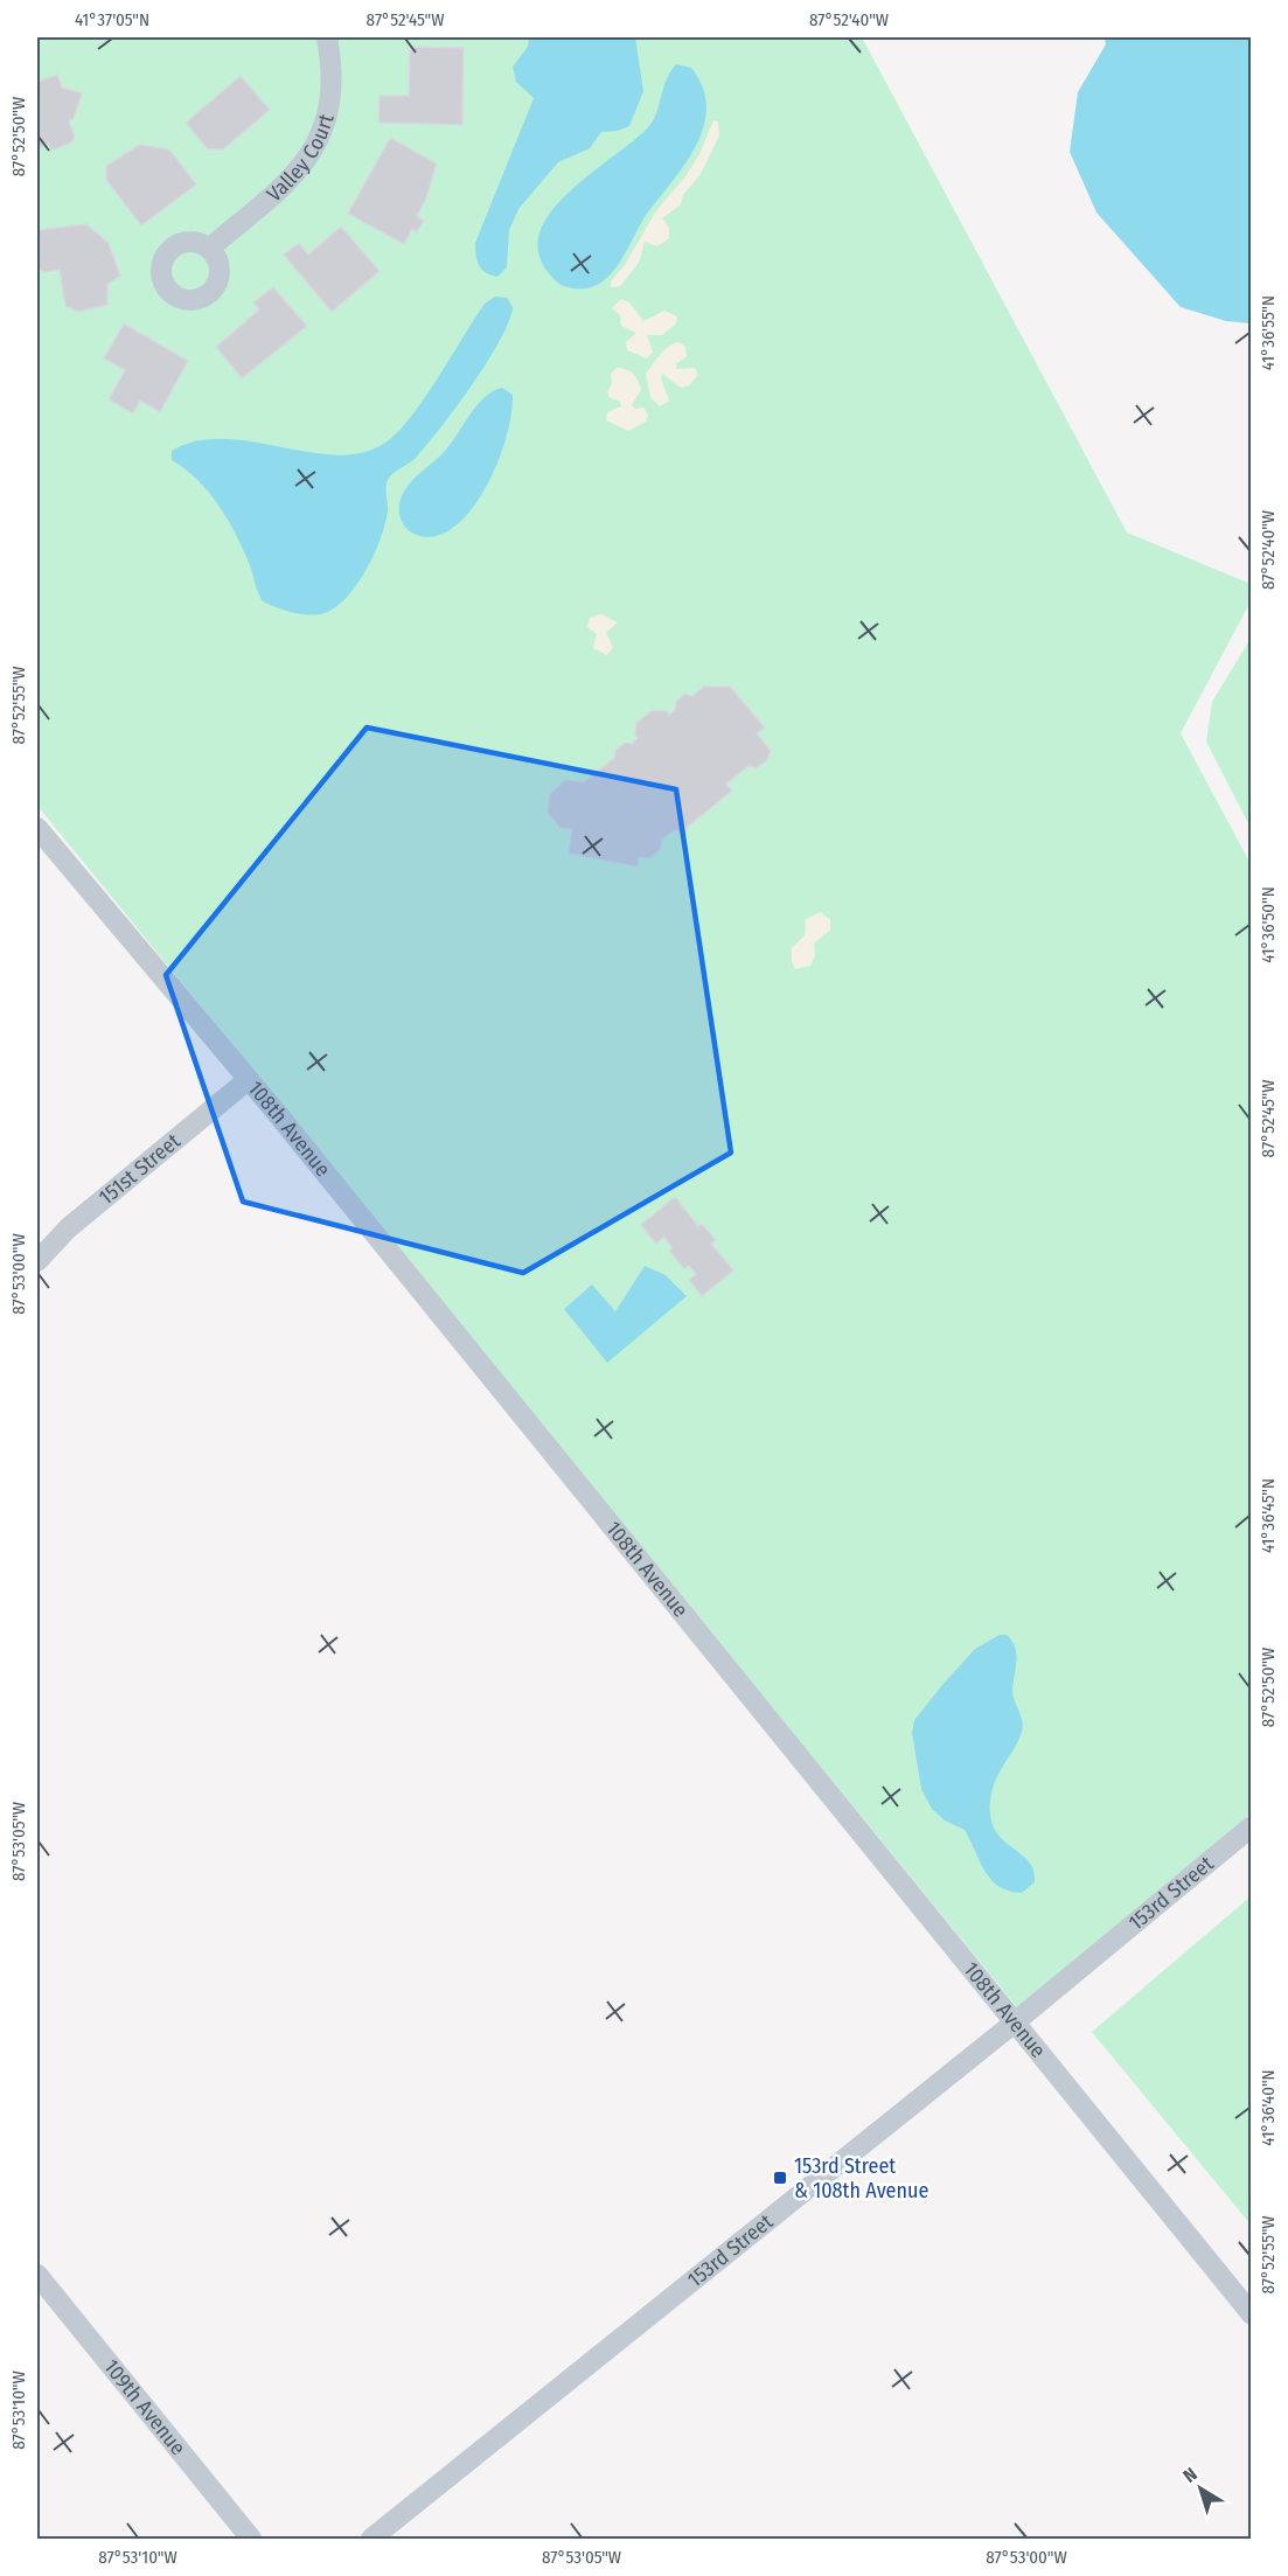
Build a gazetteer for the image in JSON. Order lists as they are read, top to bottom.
{
  "streets": {
    "street": [
      "Valley Court",
      "108th Avenue",
      "151st Street",
      "153rd Street",
      "109th Avenue"
    ]
  },
  "crossings": [
    ["108th Avenue", "151st Street"],
    ["108th Avenue", "153rd Street"]
  ],
  "places": {
    "transit": ["153rd Street & 108th Avenue"]
  },
  "north": "top left",
  "coordinates": [
    "41°37'05\"N",
    "87°52'45\"W",
    "87°52'40\"W",
    "87°52'50\"W",
    "41°36'55\"N",
    "87°52'55\"W",
    "41°36'50\"N",
    "87°53'00\"W",
    "41°36'45\"N",
    "87°53'05\"W",
    "41°36'40\"N",
    "87°53'10\"W"
  ]
}
